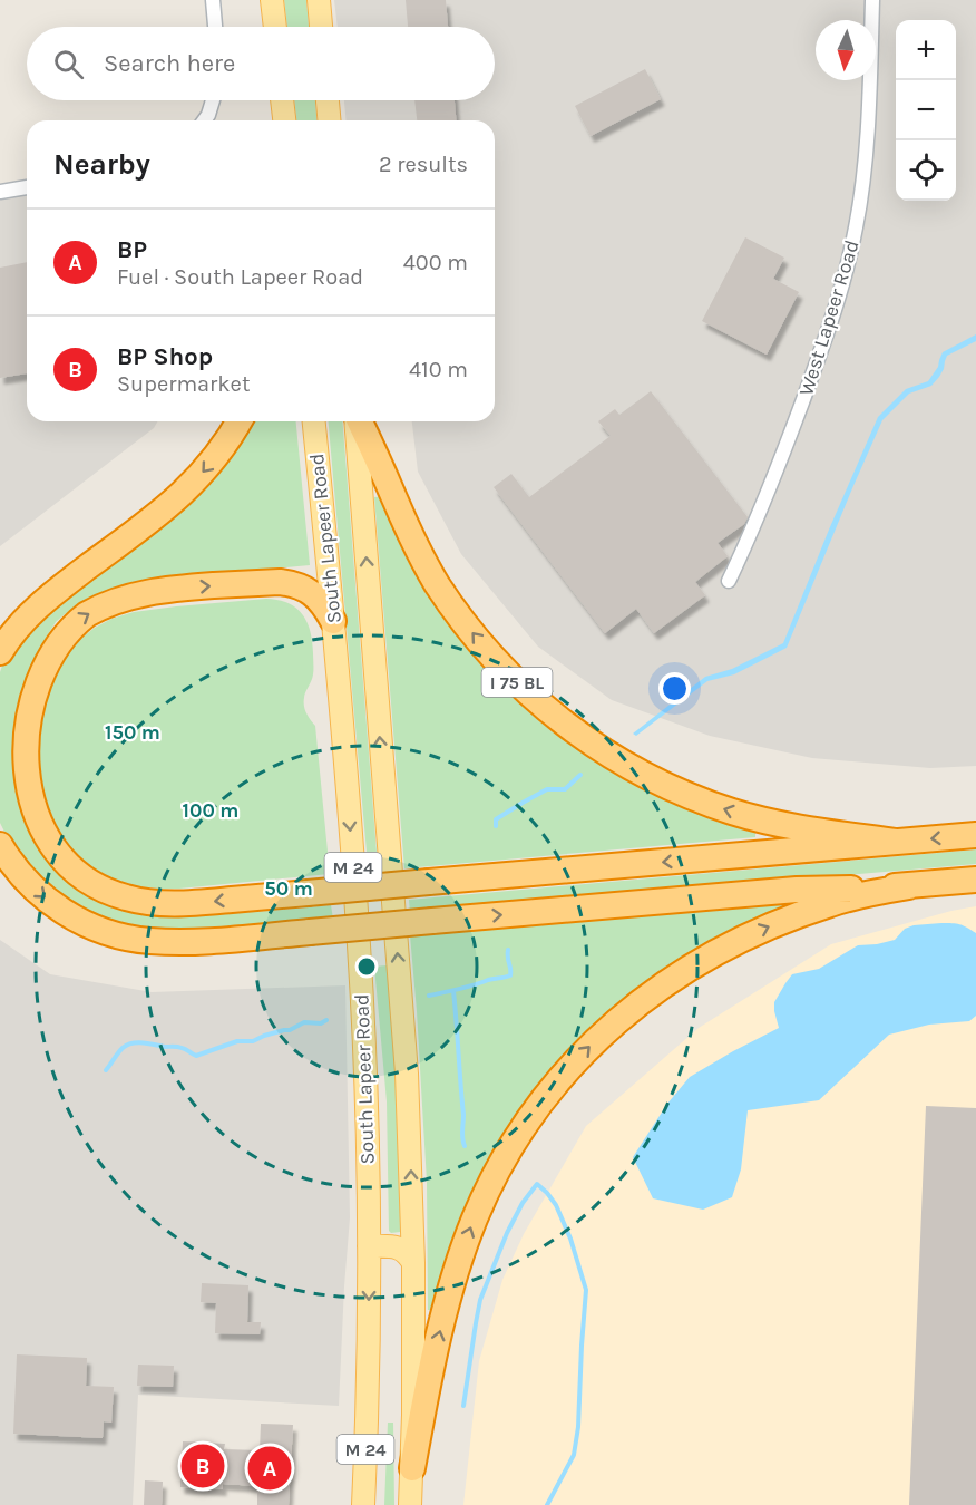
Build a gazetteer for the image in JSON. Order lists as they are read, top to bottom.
{
  "streets": {
    "highway": ["I 75 BL"],
    "main road": ["South Lapeer Road", "M 24"],
    "street": ["West Lapeer Road"]
  },
  "north": "bottom",
  "page": {
    "map_buttons": ["+", "−"],
    "search": "Search here",
    "heading": ["Nearby", "2 results"],
    "list": [
      {
        "mark": "A",
        "name": "BP",
        "note": "Fuel · South Lapeer Road",
        "value": "400 m"
      },
      {
        "mark": "B",
        "name": "BP Shop",
        "note": "Supermarket",
        "value": "410 m"
      }
    ],
    "pins": ["B", "A"]
  },
  "rings": ["150 m", "100 m", "50 m"]
}
